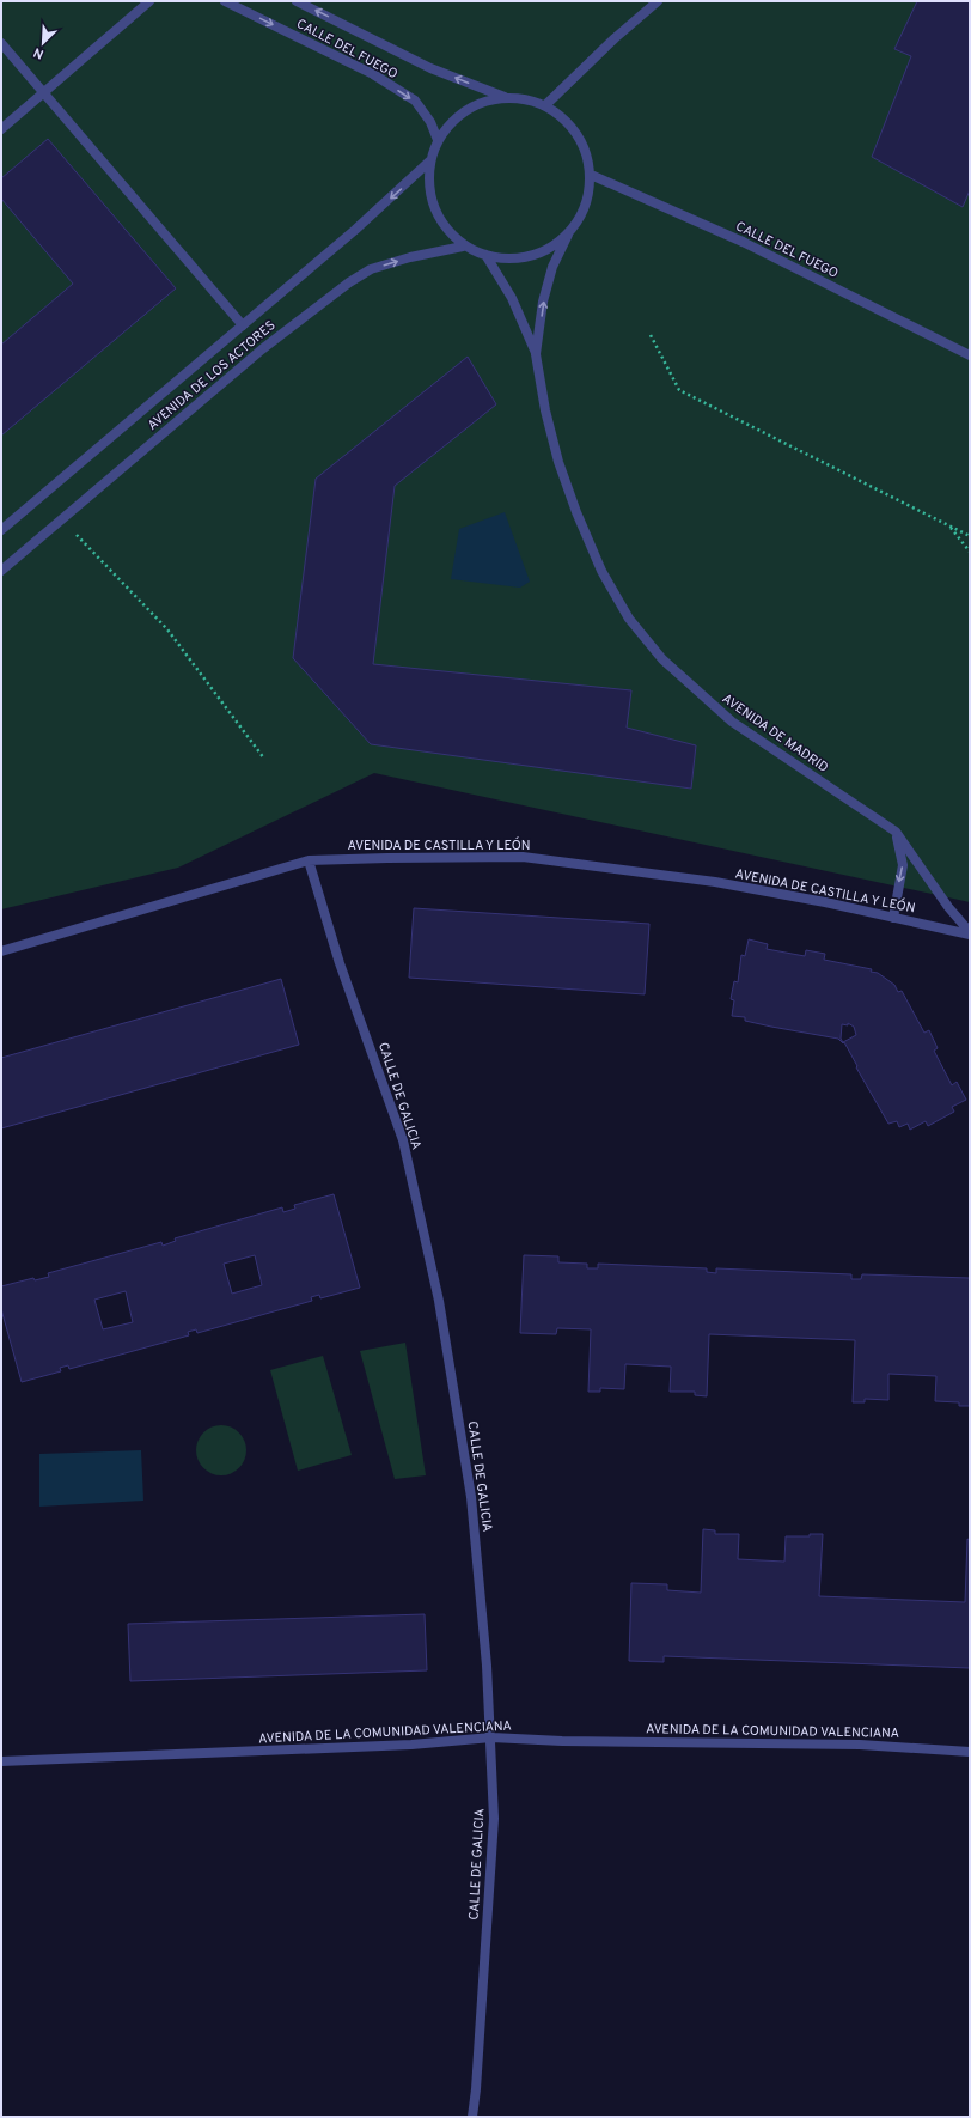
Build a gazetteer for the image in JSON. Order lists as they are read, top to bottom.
{
  "streets": {
    "street": [
      "CALLE DEL FUEGO",
      "AVENIDA DE LOS ACTORES",
      "AVENIDA DE MADRID",
      "AVENIDA DE CASTILLA Y LEÓN",
      "CALLE DE GALICIA",
      "AVENIDA DE LA COMUNIDAD VALENCIANA"
    ]
  },
  "crossings": [
    ["CALLE DEL FUEGO", "AVENIDA DE LOS ACTORES"],
    ["CALLE DEL FUEGO", "AVENIDA DE MADRID"],
    ["AVENIDA DE LOS ACTORES", "AVENIDA DE MADRID"],
    ["AVENIDA DE MADRID", "AVENIDA DE CASTILLA Y LEÓN"],
    ["AVENIDA DE CASTILLA Y LEÓN", "CALLE DE GALICIA"],
    ["CALLE DE GALICIA", "AVENIDA DE LA COMUNIDAD VALENCIANA"]
  ],
  "north": "bottom left"
}
